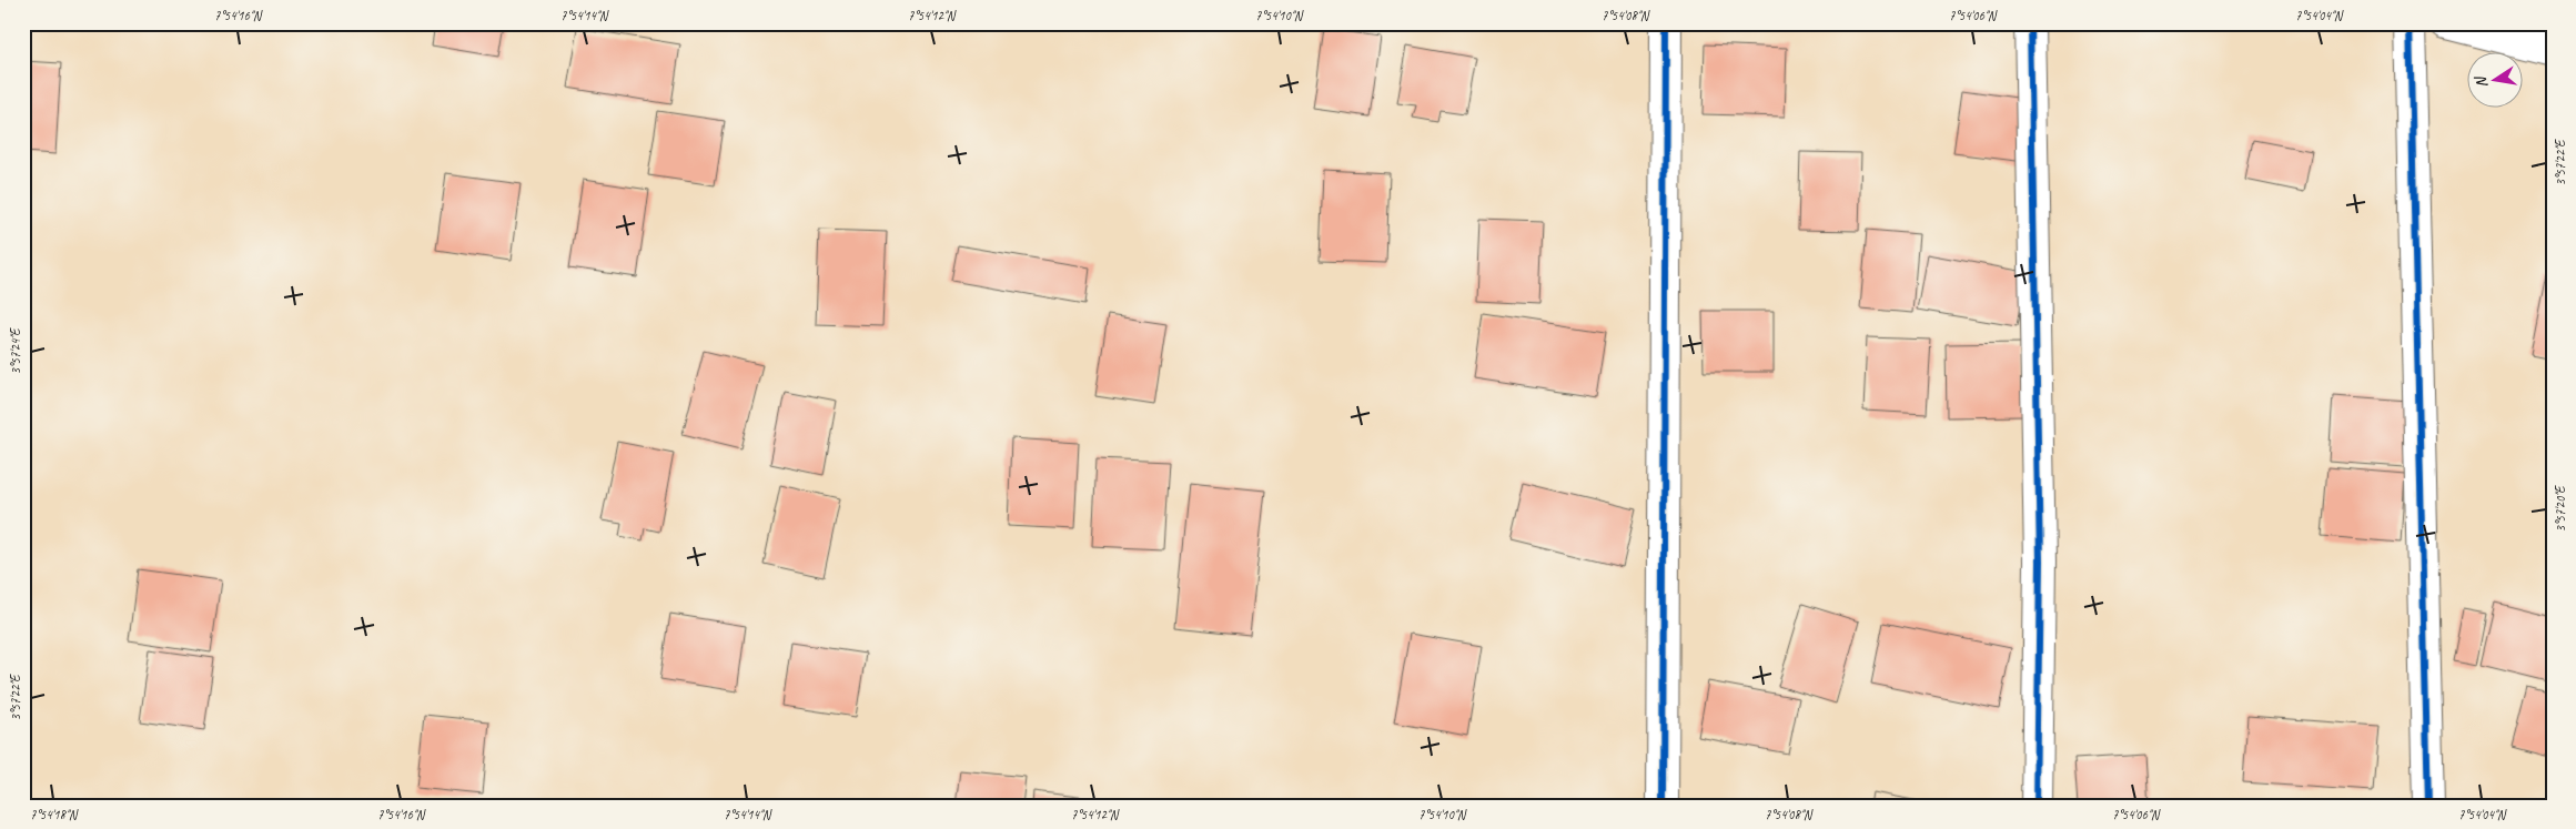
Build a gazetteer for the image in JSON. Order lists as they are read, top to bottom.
{
  "north": "left",
  "coordinates": [
    "7°54'16\"N",
    "7°54'14\"N",
    "7°54'12\"N",
    "7°54'10\"N",
    "7°54'08\"N",
    "7°54'06\"N",
    "7°54'04\"N",
    "3°57'22\"E",
    "3°57'24\"E",
    "3°57'20\"E",
    "7°54'18\"N"
  ]
}
